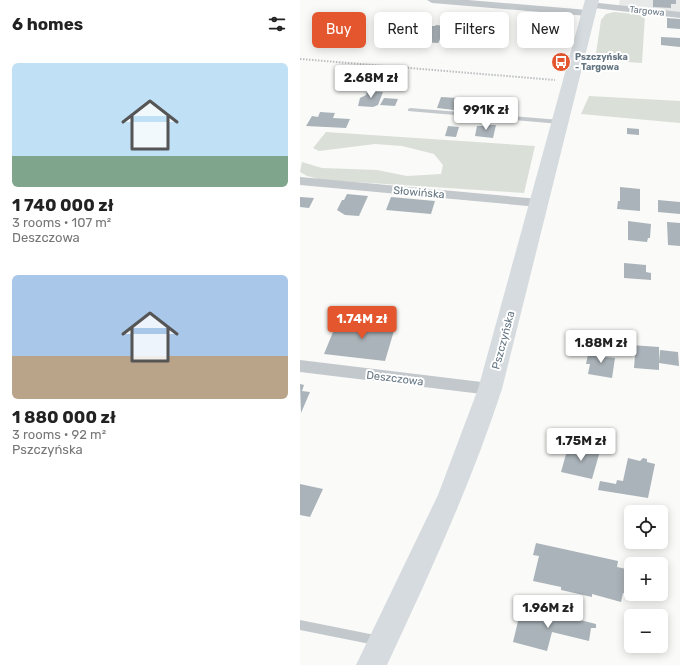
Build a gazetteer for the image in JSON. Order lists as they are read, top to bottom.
{
  "streets": {
    "main road": ["Pszczyńska"],
    "street": ["Targowa", "Słowińska", "Deszczowa"]
  },
  "crossings": [
    ["Targowa", "Pszczyńska"],
    ["Słowińska", "Pszczyńska"],
    ["Pszczyńska", "Deszczowa"]
  ],
  "places": {
    "bus stop": ["Pszczyńska - Targowa"]
  },
  "page": {
    "heading": "6 homes",
    "chip": [
      "Buy",
      "Rent",
      "Filters",
      "New"
    ],
    "list": [
      {
        "name": "1 740 000 zł",
        "note": "3 rooms · 107 m² · Deszczowa"
      },
      {
        "name": "1 880 000 zł",
        "note": "3 rooms · 92 m² · Pszczyńska"
      }
    ],
    "price": [
      "2.68M zł",
      "991K zł",
      "1.74M zł",
      "1.88M zł",
      "1.75M zł",
      "1.96M zł"
    ],
    "map_buttons": ["+", "−"]
  }
}
